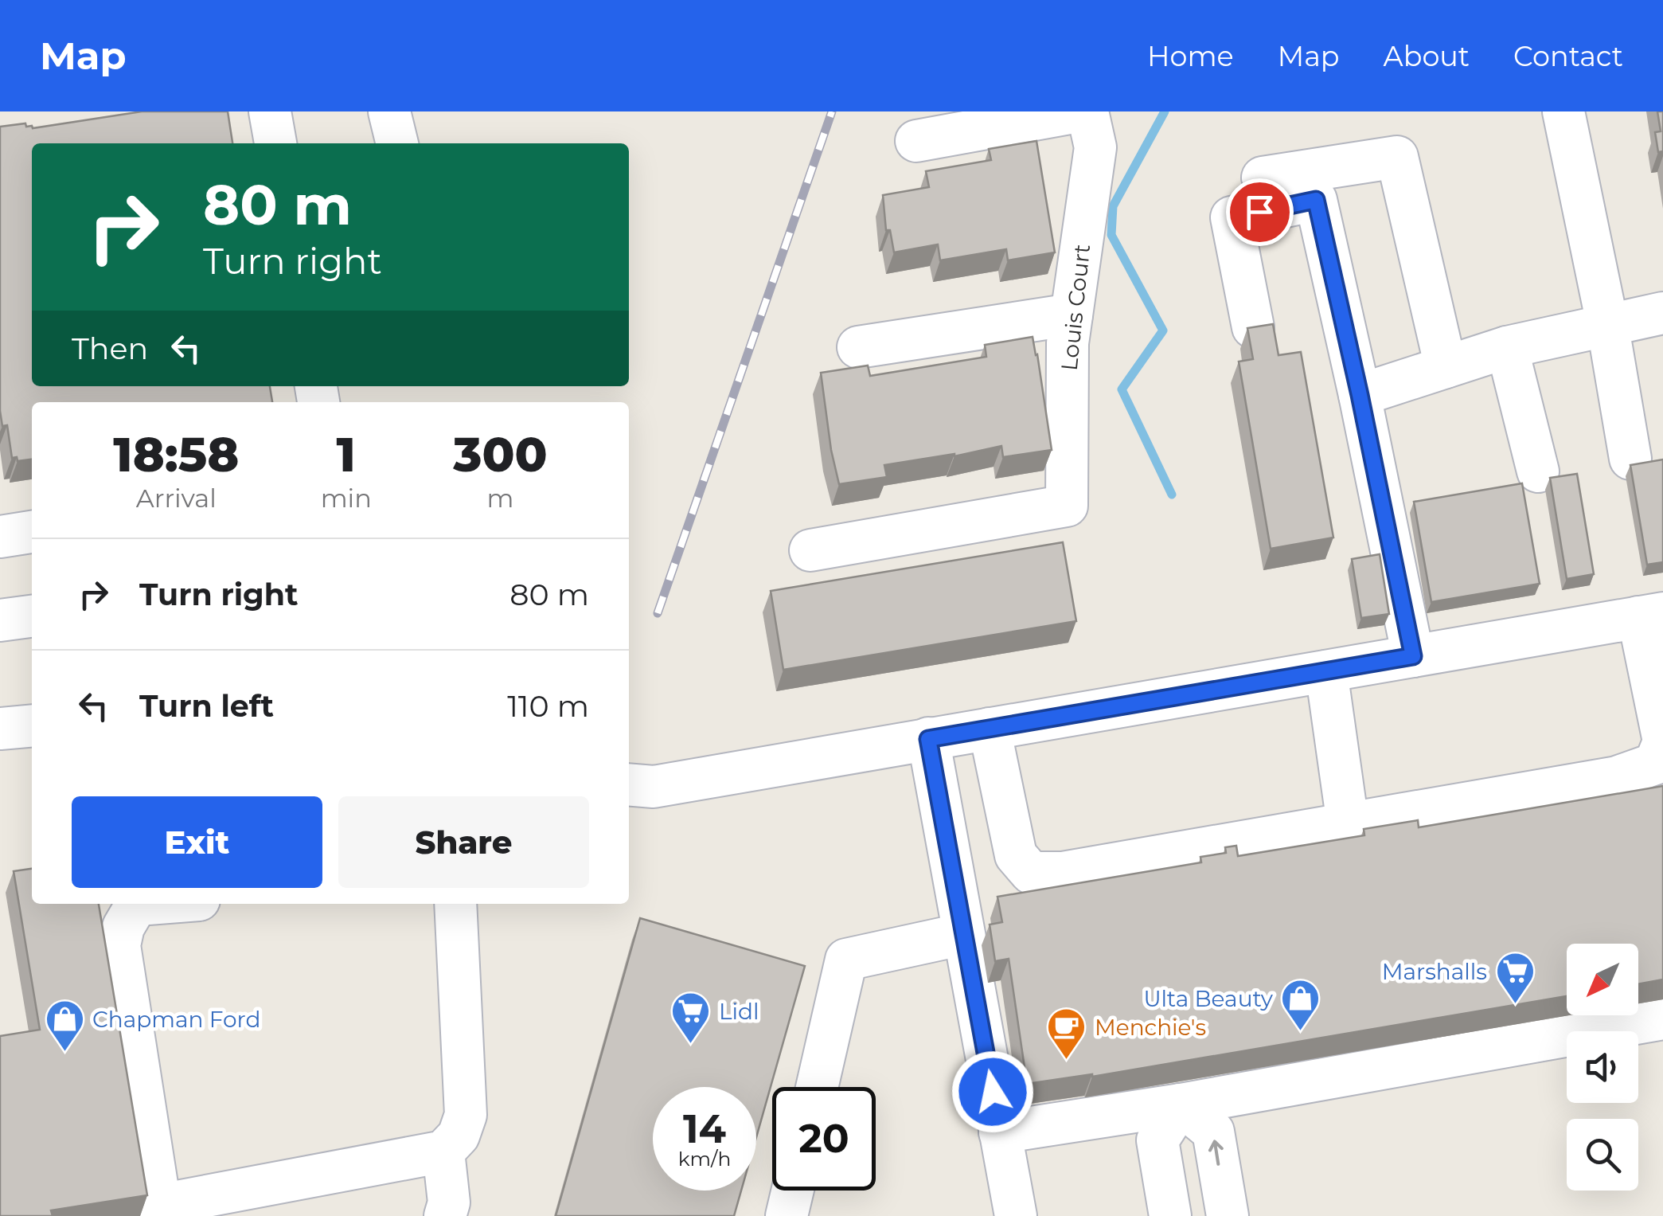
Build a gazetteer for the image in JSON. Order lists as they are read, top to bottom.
{
  "streets": {
    "street": ["Louis Court"]
  },
  "places": {
    "supermarket": ["Marshalls", "Lidl"],
    "shop": ["Ulta Beauty", "Chapman Ford"],
    "cafe": ["Menchie's"]
  },
  "north": "bottom left",
  "page": {
    "header": "Map",
    "nav": [
      "Home",
      "Map",
      "About",
      "Contact"
    ],
    "turn": ["80 m", "Turn right"],
    "then": "Then",
    "eta": [
      "18:58",
      "Arrival",
      "1",
      "min",
      "300",
      "m"
    ],
    "list": [
      {
        "name": "Turn right",
        "value": "80 m"
      },
      {
        "name": "Turn left",
        "value": "110 m"
      }
    ],
    "buttons": ["Exit", "Share"],
    "speed": "14 km/h",
    "limit": "20"
  }
}
